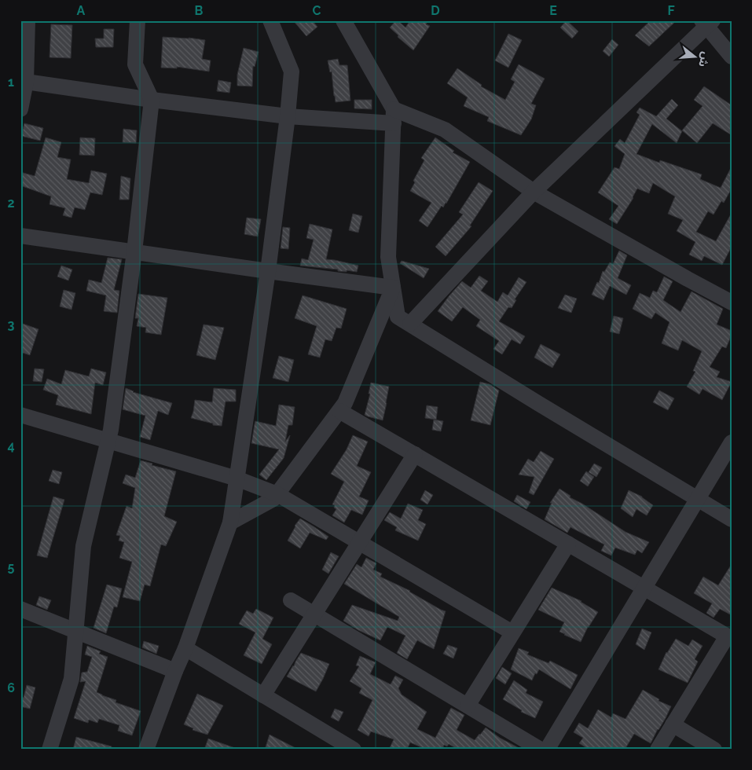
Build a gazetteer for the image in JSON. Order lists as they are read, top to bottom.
{
  "north": "right",
  "grid": {
    "columns": [
      "A",
      "B",
      "C",
      "D",
      "E",
      "F"
    ],
    "rows": [
      "1",
      "2",
      "3",
      "4",
      "5",
      "6"
    ]
  }
}
